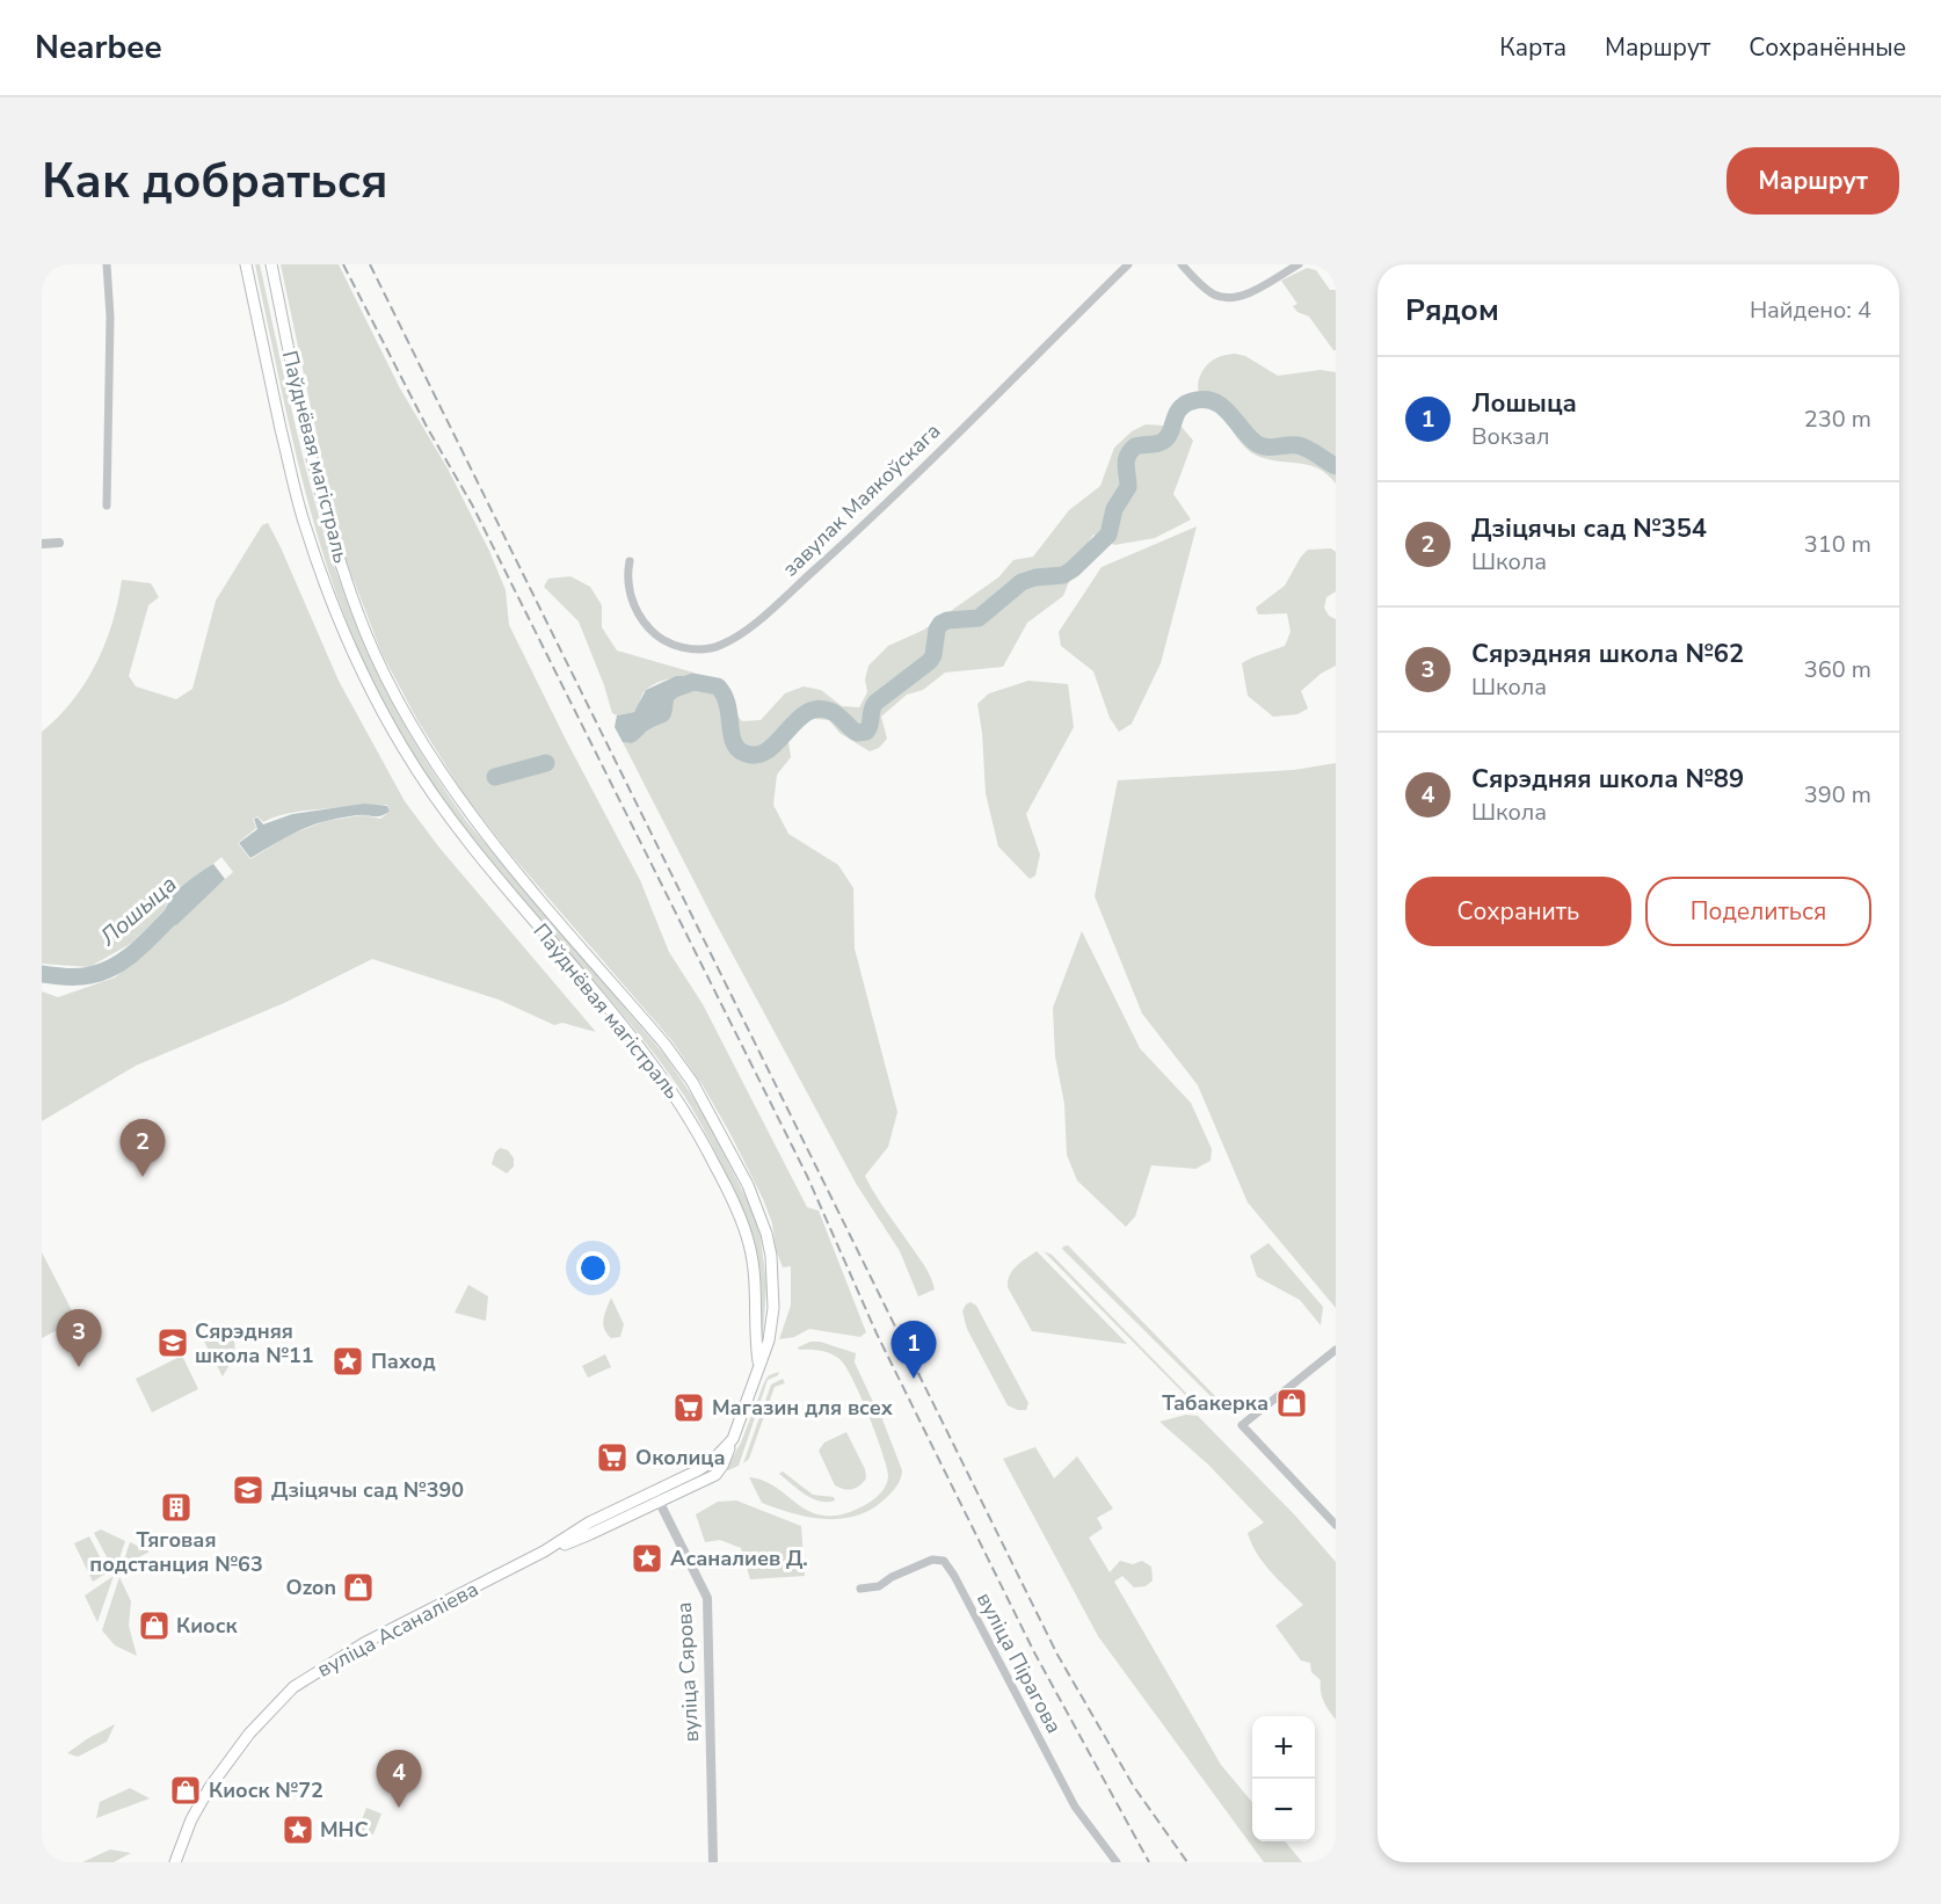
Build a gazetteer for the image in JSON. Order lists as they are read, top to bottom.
{
  "streets": {
    "main road": ["Паўднёвая магістраль", "вуліца Асаналіева"],
    "street": ["завулак Маякоўскага", "вуліца Пірагова", "вуліца Сярова"]
  },
  "crossings": [
    ["Паўднёвая магістраль", "вуліца Асаналіева"],
    ["вуліца Асаналіева", "вуліца Сярова"]
  ],
  "water": ["Лошыца"],
  "places": {
    "school or university": ["Сярэдняя школа №11", "Дзіцячы сад №390"],
    "place": ["Паход", "Асаналиев Д.", "МНС"],
    "shop": [
      "Табакерка",
      "Ozon",
      "Киоск",
      "Киоск №72"
    ],
    "supermarket": ["Магазин для всех", "Околица"],
    "building": ["Тяговая подстанция №63"]
  },
  "page": {
    "header": "Nearbee",
    "nav": ["Карта", "Маршрут", "Сохранённые"],
    "buttons": [
      "Маршрут",
      ["Сохранить", "Поделиться"]
    ],
    "title": "Как добраться",
    "heading": ["Рядом", "Найдено: 4"],
    "list": [
      {
        "mark": "1",
        "name": "Лошыца",
        "note": "Вокзал",
        "value": "230 m"
      },
      {
        "mark": "2",
        "name": "Дзіцячы сад №354",
        "note": "Школа",
        "value": "310 m"
      },
      {
        "mark": "3",
        "name": "Сярэдняя школа №62",
        "note": "Школа",
        "value": "360 m"
      },
      {
        "mark": "4",
        "name": "Сярэдняя школа №89",
        "note": "Школа",
        "value": "390 m"
      }
    ],
    "pins": [
      "2",
      "3",
      "1",
      "4"
    ],
    "map_buttons": ["+", "−"]
  }
}
